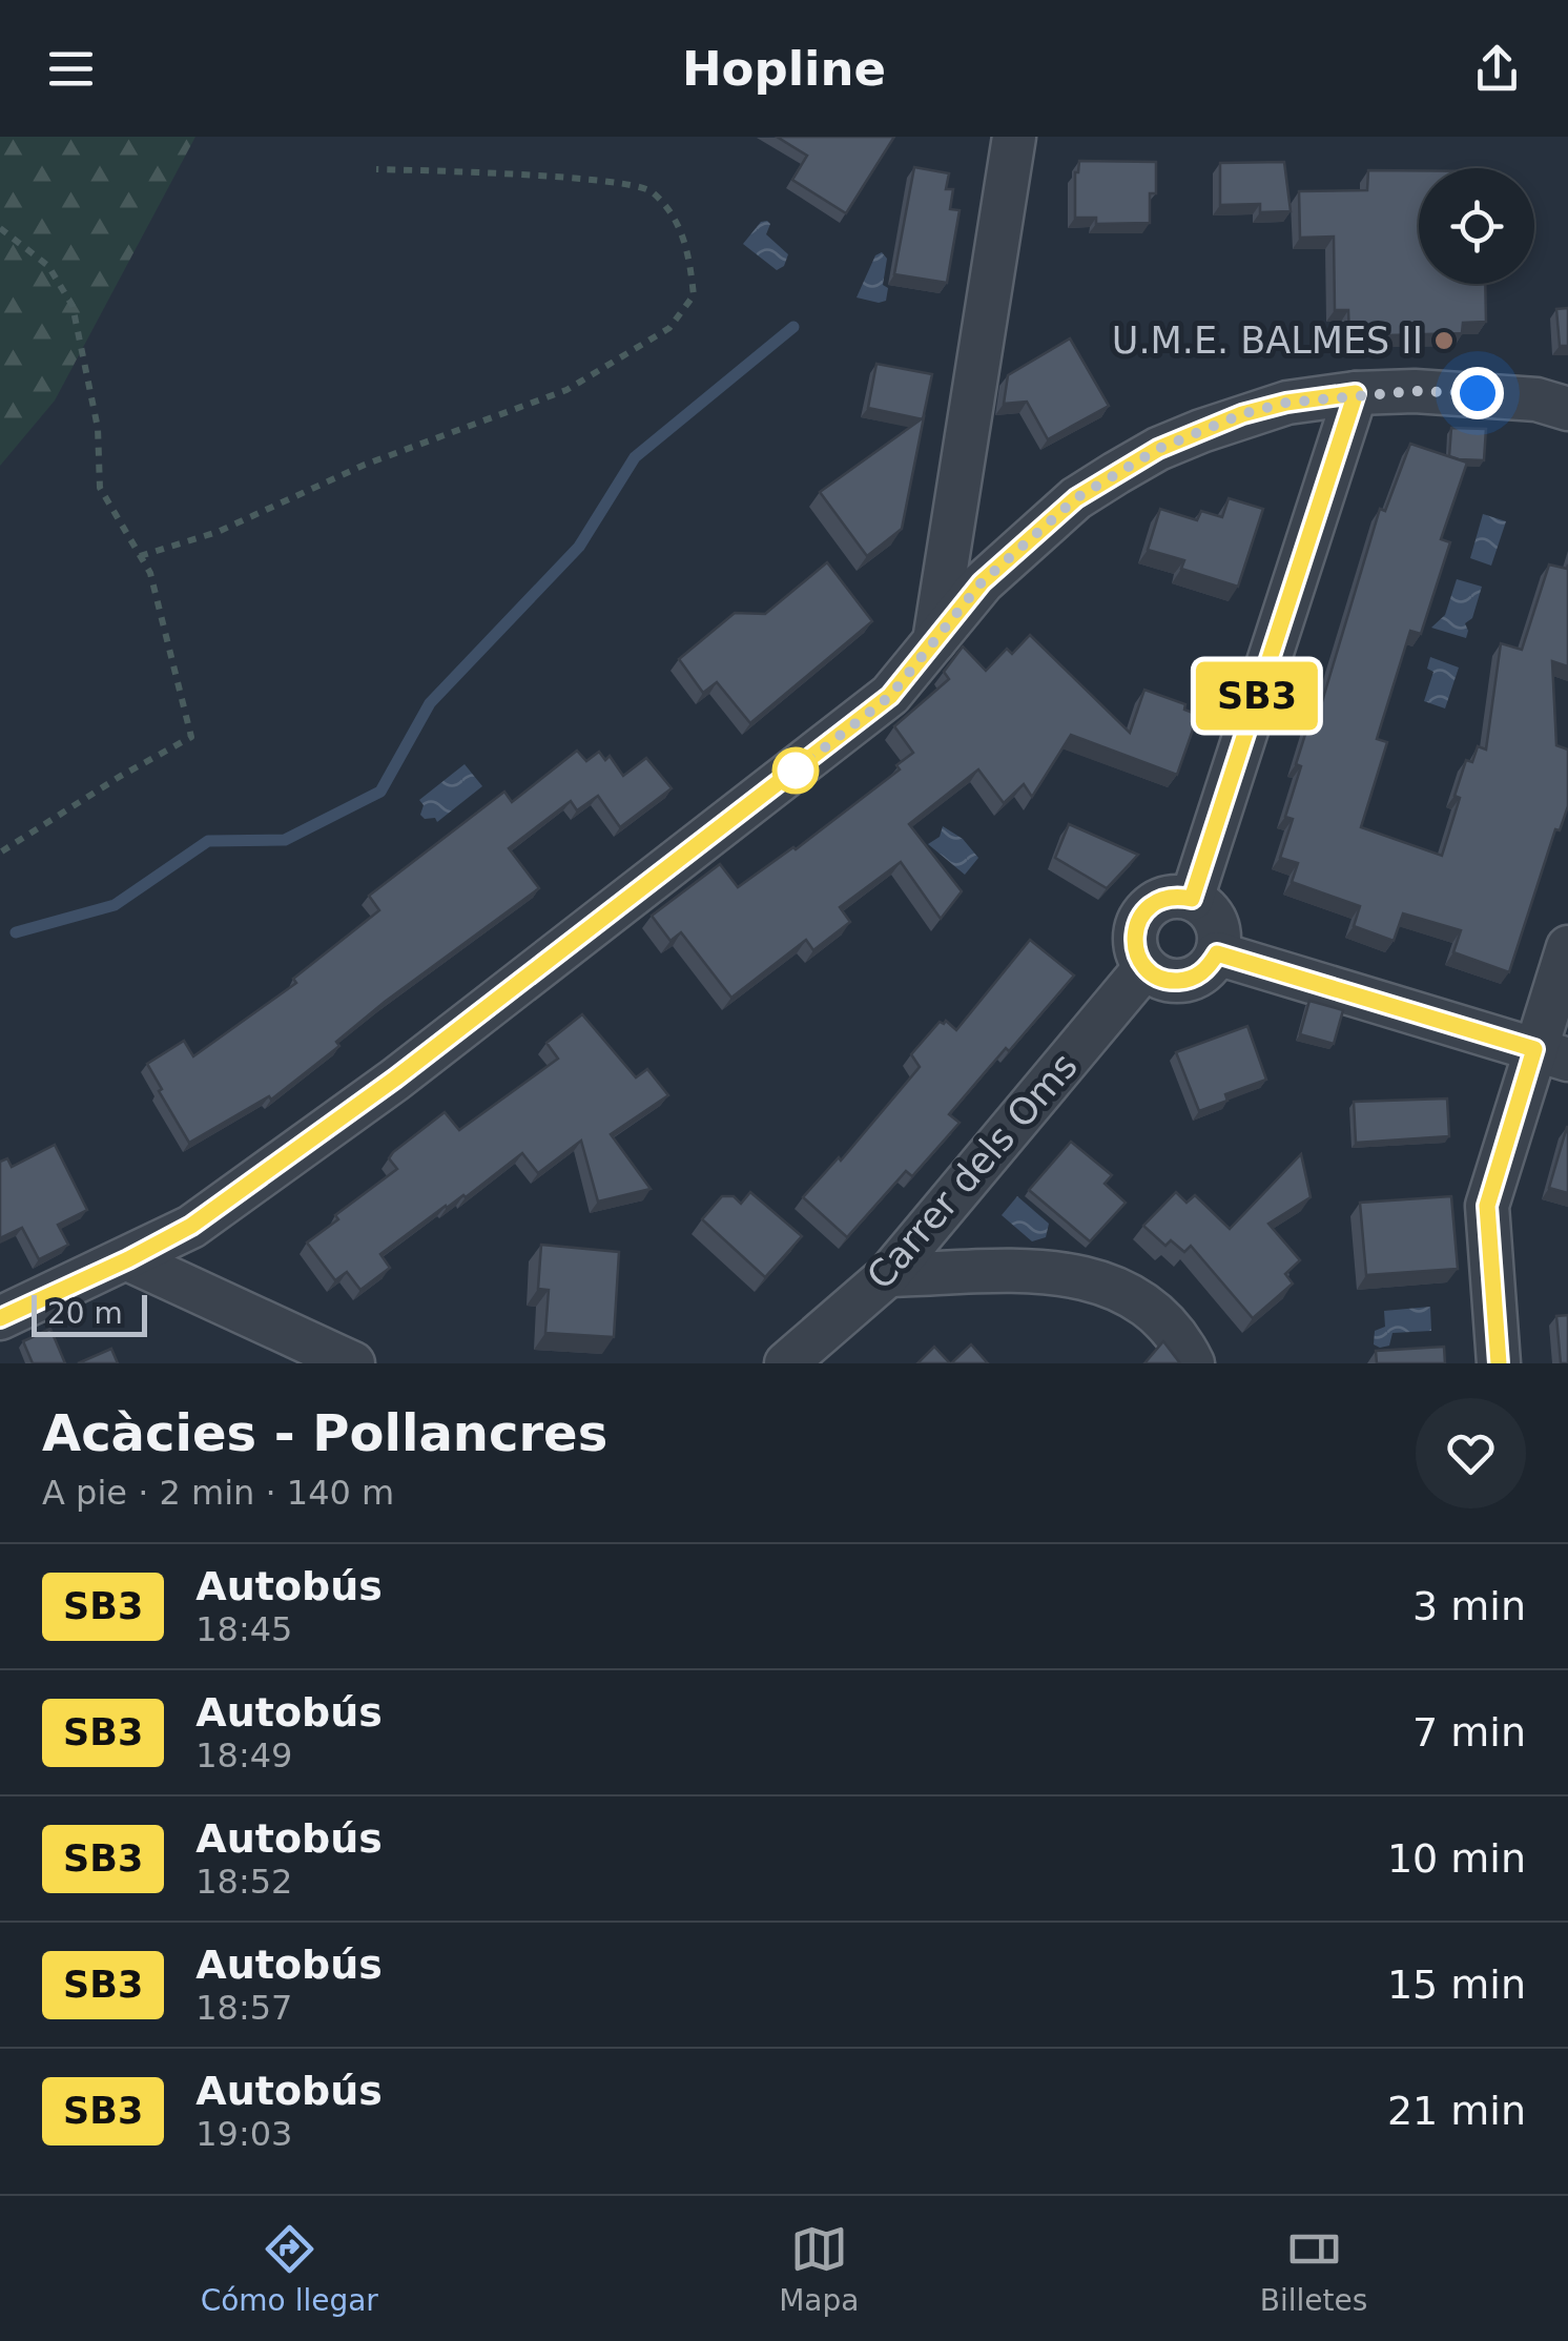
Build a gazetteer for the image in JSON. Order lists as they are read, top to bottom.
{
  "streets": {
    "street": ["Carrer dels Oms"]
  },
  "places": ["U.M.E. BALMES II"],
  "lines": ["bus line SB3"],
  "scale_bar": "20 m",
  "page": {
    "header": "Hopline",
    "on_map": "SB3",
    "scale": "20 m",
    "heading": ["Acàcies - Pollancres", "A pie · 2 min · 140 m"],
    "list": [
      {
        "mark": "SB3",
        "name": "Autobús",
        "note": "18:45",
        "value": "3 min"
      },
      {
        "mark": "SB3",
        "name": "Autobús",
        "note": "18:49",
        "value": "7 min"
      },
      {
        "mark": "SB3",
        "name": "Autobús",
        "note": "18:52",
        "value": "10 min"
      },
      {
        "mark": "SB3",
        "name": "Autobús",
        "note": "18:57",
        "value": "15 min"
      },
      {
        "mark": "SB3",
        "name": "Autobús",
        "note": "19:03",
        "value": "21 min"
      }
    ],
    "tabs": ["Cómo llegar", "Mapa", "Billetes"]
  }
}
